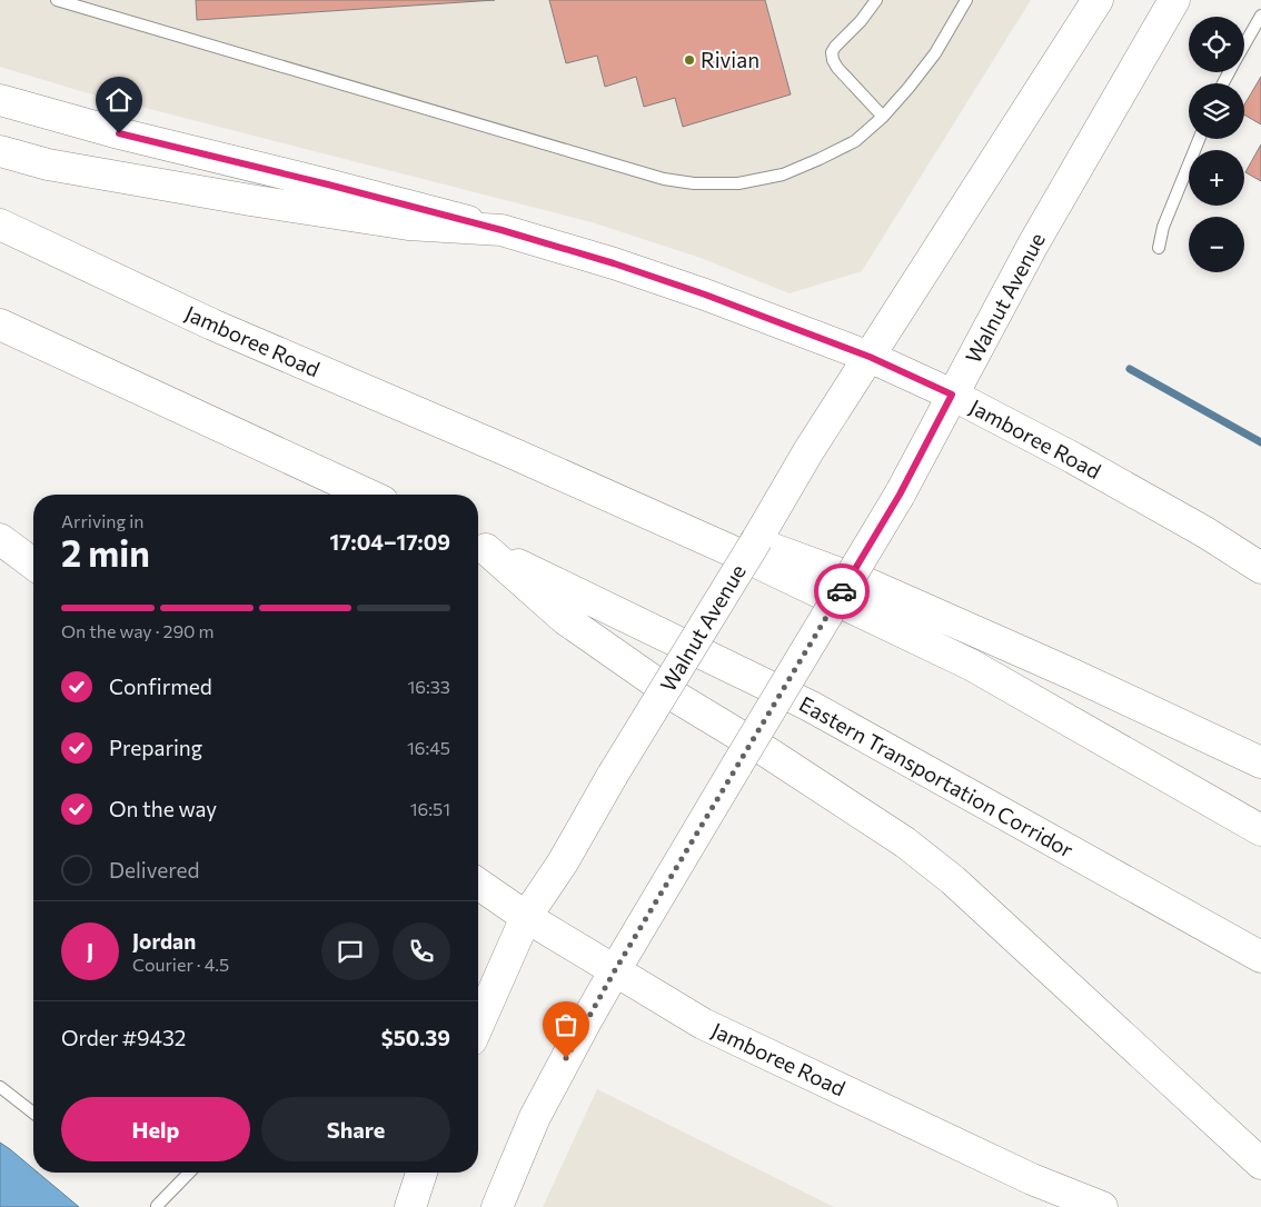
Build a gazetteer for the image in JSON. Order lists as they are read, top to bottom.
{
  "streets": {
    "main road": ["Walnut Avenue", "Jamboree Road", "Eastern Transportation Corridor"]
  },
  "crossings": [
    ["Walnut Avenue", "Jamboree Road"]
  ],
  "places": ["Rivian"],
  "page": {
    "map_buttons": ["+", "−"],
    "heading": ["2 min", "Arriving in", "17:04–17:09"],
    "panel": [
      "Jordan",
      "Courier · 4.5",
      "Order #9432",
      "$50.39"
    ],
    "bar": "On the way · 290 m",
    "list": [
      ["Confirmed", "16:33"],
      ["Preparing", "16:45"],
      ["On the way", "16:51"],
      "Delivered"
    ],
    "round": "J",
    "buttons": ["Help", "Share"]
  }
}
